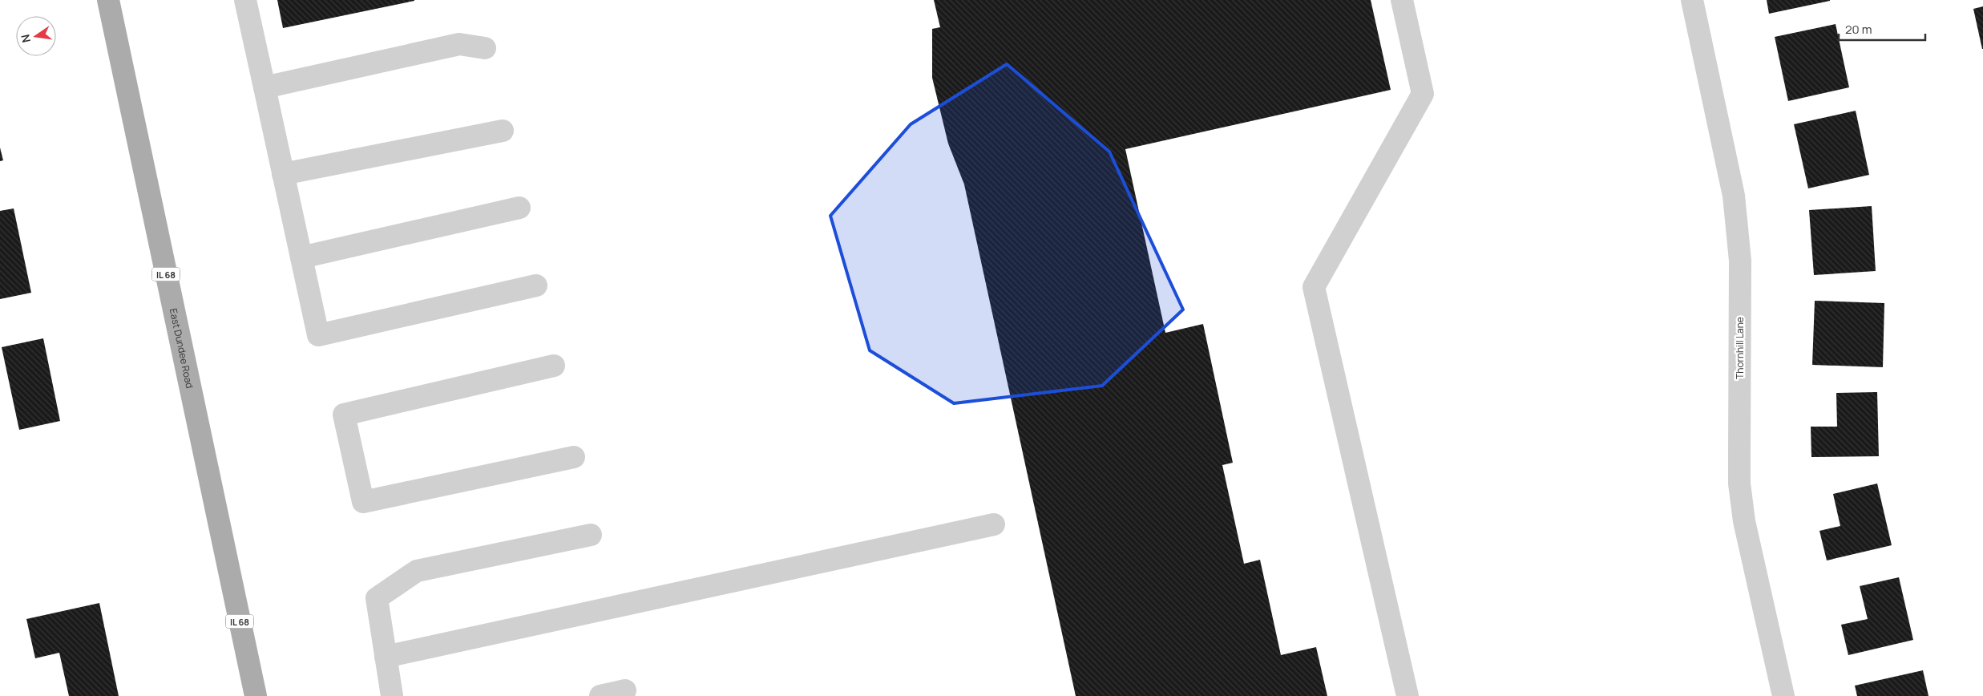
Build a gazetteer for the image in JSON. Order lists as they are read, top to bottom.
{
  "streets": {
    "main road": ["IL 68", "East Dundee Road"],
    "street": ["Thornhill Lane"]
  },
  "scale_bar": "20 m",
  "north": "left"
}
